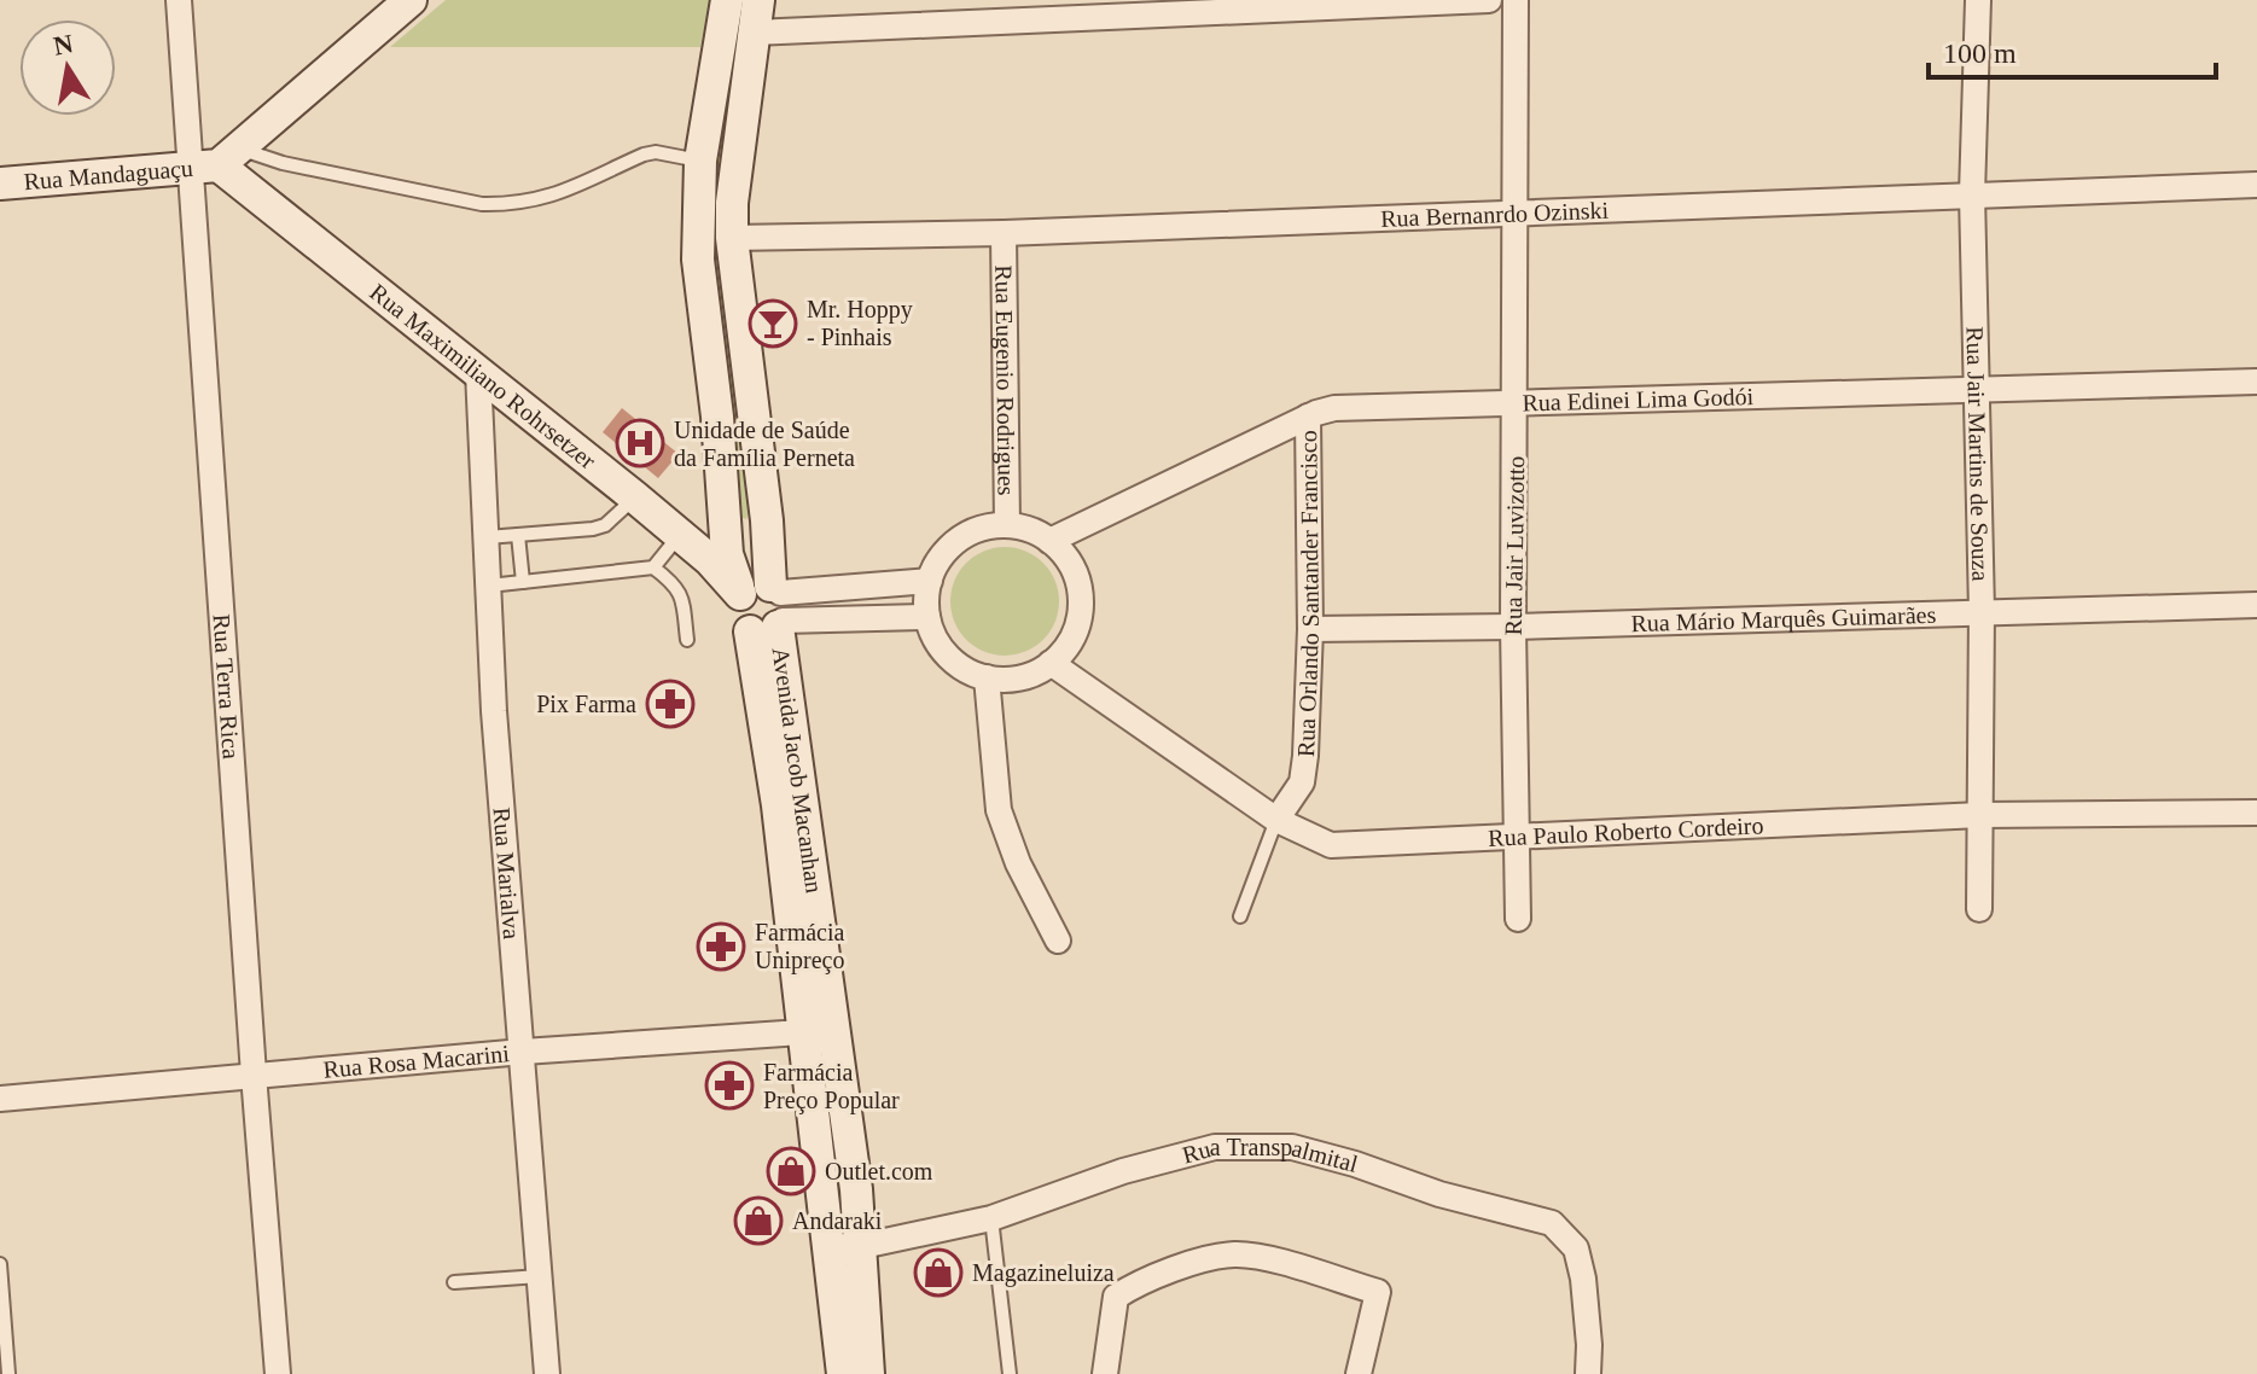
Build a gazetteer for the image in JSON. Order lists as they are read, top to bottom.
{
  "streets": {
    "main road": ["Rua Mandaguaçu", "Rua Maximiliano Rohrsetzer", "Avenida Jacob Macanhan"],
    "street": [
      "Rua Bernanrdo Ozinski",
      "Rua Eugenio Rodrigues",
      "Rua Edinei Lima Godói",
      "Rua Jair Martins de Souza",
      "Rua Jair Luvizotto",
      "Rua Orlando Santander Francisco",
      "Rua Mário Marquês Guimarães",
      "Rua Terra Rica",
      "Rua Paulo Roberto Cordeiro",
      "Rua Marialva",
      "Rua Rosa Macarini",
      "Rua Transpalmital"
    ]
  },
  "crossings": [
    ["Rua Mandaguaçu", "Rua Maximiliano Rohrsetzer"],
    ["Rua Mandaguaçu", "Rua Terra Rica"],
    ["Rua Bernanrdo Ozinski", "Rua Eugenio Rodrigues"],
    ["Rua Bernanrdo Ozinski", "Rua Jair Martins de Souza"],
    ["Rua Bernanrdo Ozinski", "Rua Jair Luvizotto"],
    ["Rua Bernanrdo Ozinski", "Avenida Jacob Macanhan"],
    ["Rua Maximiliano Rohrsetzer", "Rua Terra Rica"],
    ["Rua Maximiliano Rohrsetzer", "Rua Marialva"],
    ["Rua Eugenio Rodrigues", "Rua Edinei Lima Godói"],
    ["Rua Eugenio Rodrigues", "Rua Paulo Roberto Cordeiro"],
    ["Rua Edinei Lima Godói", "Rua Jair Martins de Souza"],
    ["Rua Edinei Lima Godói", "Rua Jair Luvizotto"],
    ["Rua Edinei Lima Godói", "Rua Orlando Santander Francisco"],
    ["Rua Edinei Lima Godói", "Rua Paulo Roberto Cordeiro"],
    ["Rua Jair Martins de Souza", "Rua Mário Marquês Guimarães"],
    ["Rua Jair Martins de Souza", "Rua Paulo Roberto Cordeiro"],
    ["Rua Jair Luvizotto", "Rua Mário Marquês Guimarães"],
    ["Rua Jair Luvizotto", "Rua Paulo Roberto Cordeiro"],
    ["Rua Orlando Santander Francisco", "Rua Mário Marquês Guimarães"],
    ["Rua Orlando Santander Francisco", "Rua Paulo Roberto Cordeiro"],
    ["Rua Terra Rica", "Rua Rosa Macarini"],
    ["Avenida Jacob Macanhan", "Rua Rosa Macarini"],
    ["Avenida Jacob Macanhan", "Rua Transpalmital"],
    ["Rua Marialva", "Rua Rosa Macarini"]
  ],
  "places": {
    "bar": ["Mr. Hoppy - Pinhais"],
    "hospital": ["Unidade de Saúde da Família Perneta"],
    "pharmacy": ["Pix Farma", "Farmácia Unipreço", "Farmácia Preço Popular"],
    "shop": ["Outlet.com", "Andaraki", "Magazineluiza"]
  },
  "scale_bar": "100 m",
  "north": "top"
}
